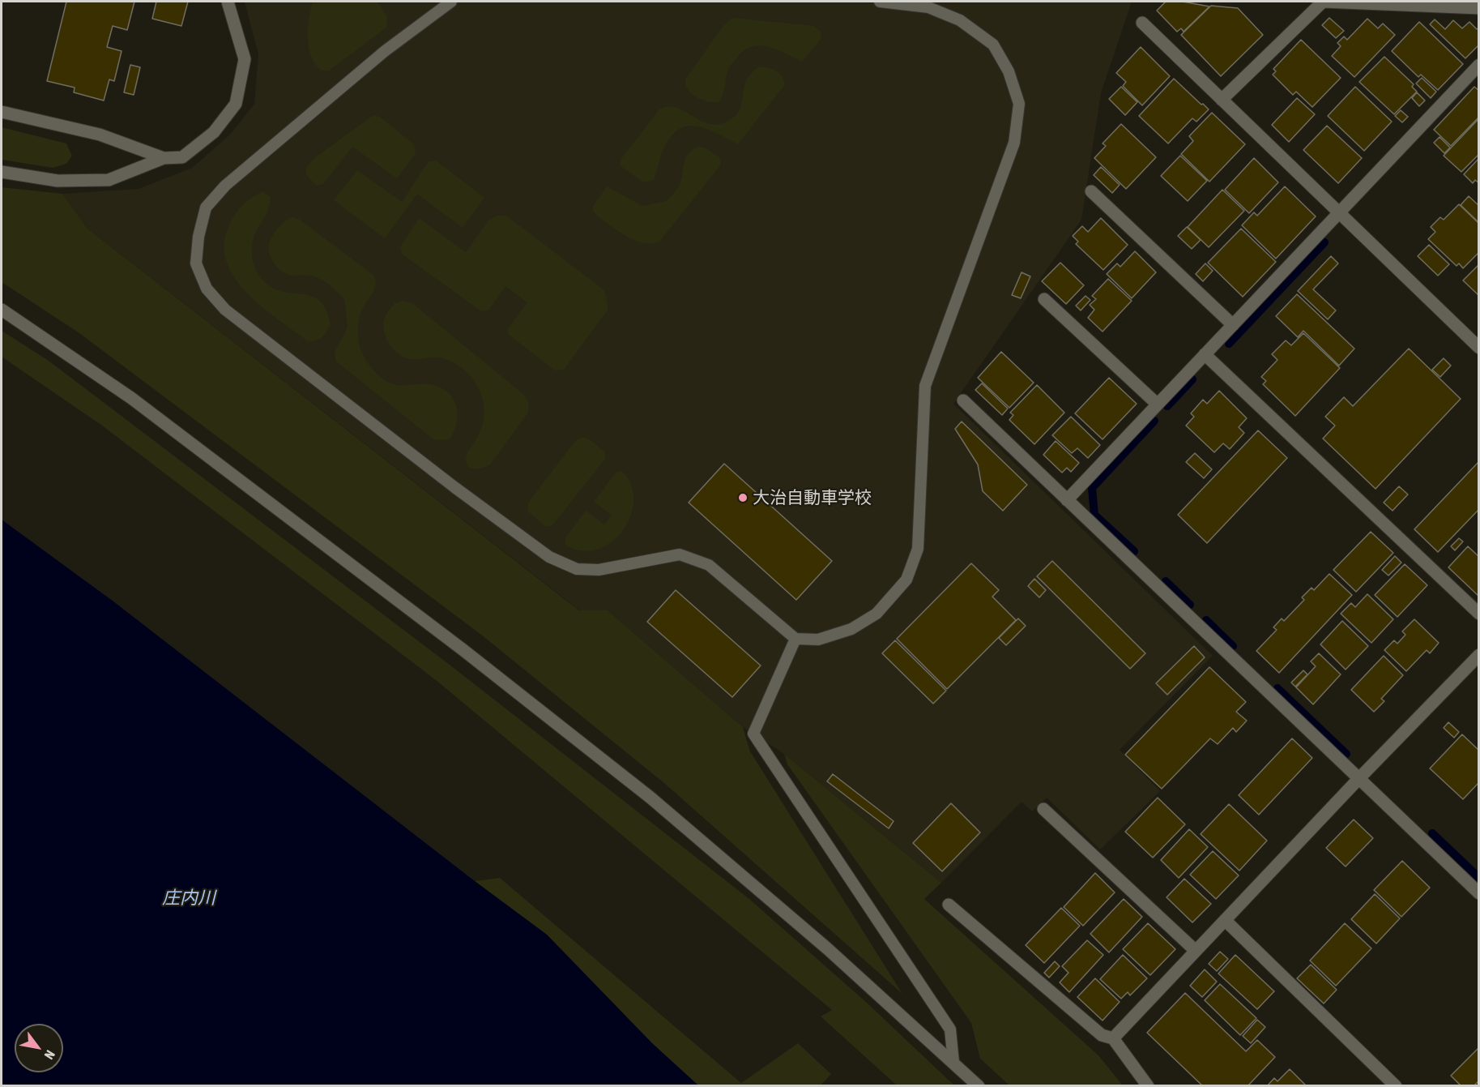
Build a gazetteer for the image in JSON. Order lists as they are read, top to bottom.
{
  "water": ["庄内川"],
  "places": ["大治自動車学校"],
  "north": "bottom right"
}
